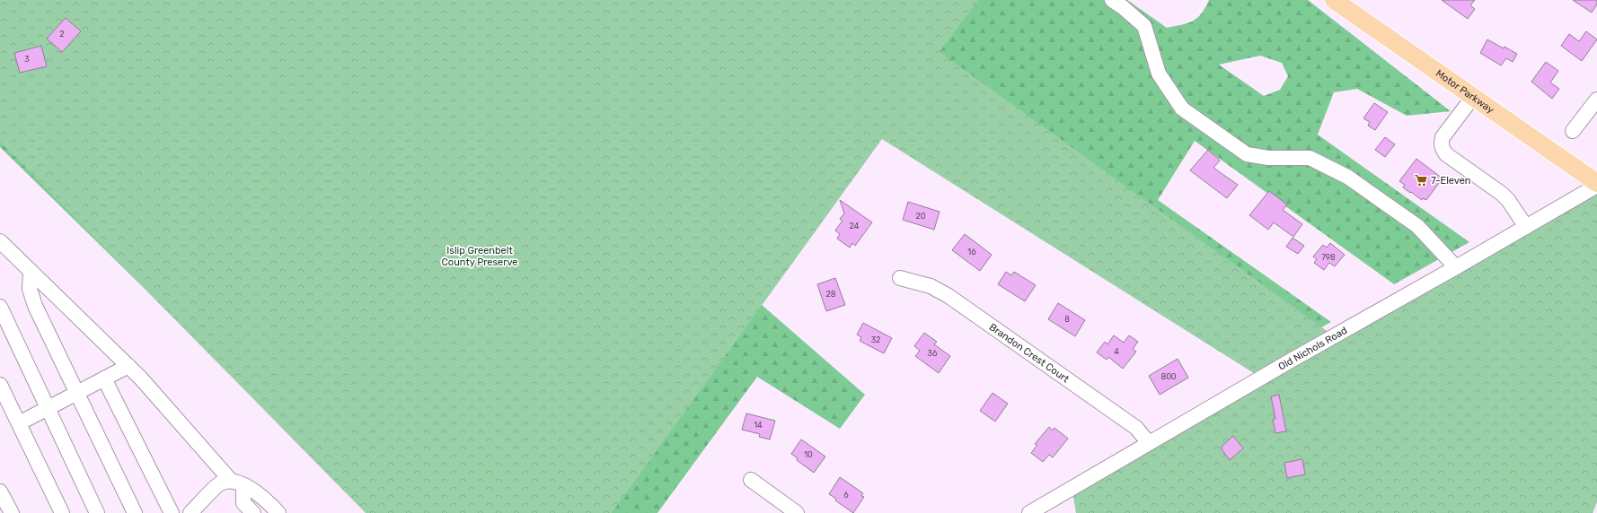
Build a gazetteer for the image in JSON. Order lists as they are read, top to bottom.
{
  "streets": {
    "main road": ["Motor Parkway"],
    "street": ["Old Nichols Road", "Brandon Crest Court"]
  },
  "crossings": [
    ["Old Nichols Road", "Brandon Crest Court"]
  ],
  "parks": ["Islip Greenbelt County Preserve"],
  "places": {
    "supermarket": ["7-Eleven"]
  },
  "house_numbers": [
    "2",
    "3",
    "20",
    "24",
    "16",
    "798",
    "28",
    "8",
    "32",
    "4",
    "36",
    "800",
    "14",
    "10",
    "6"
  ]
}
